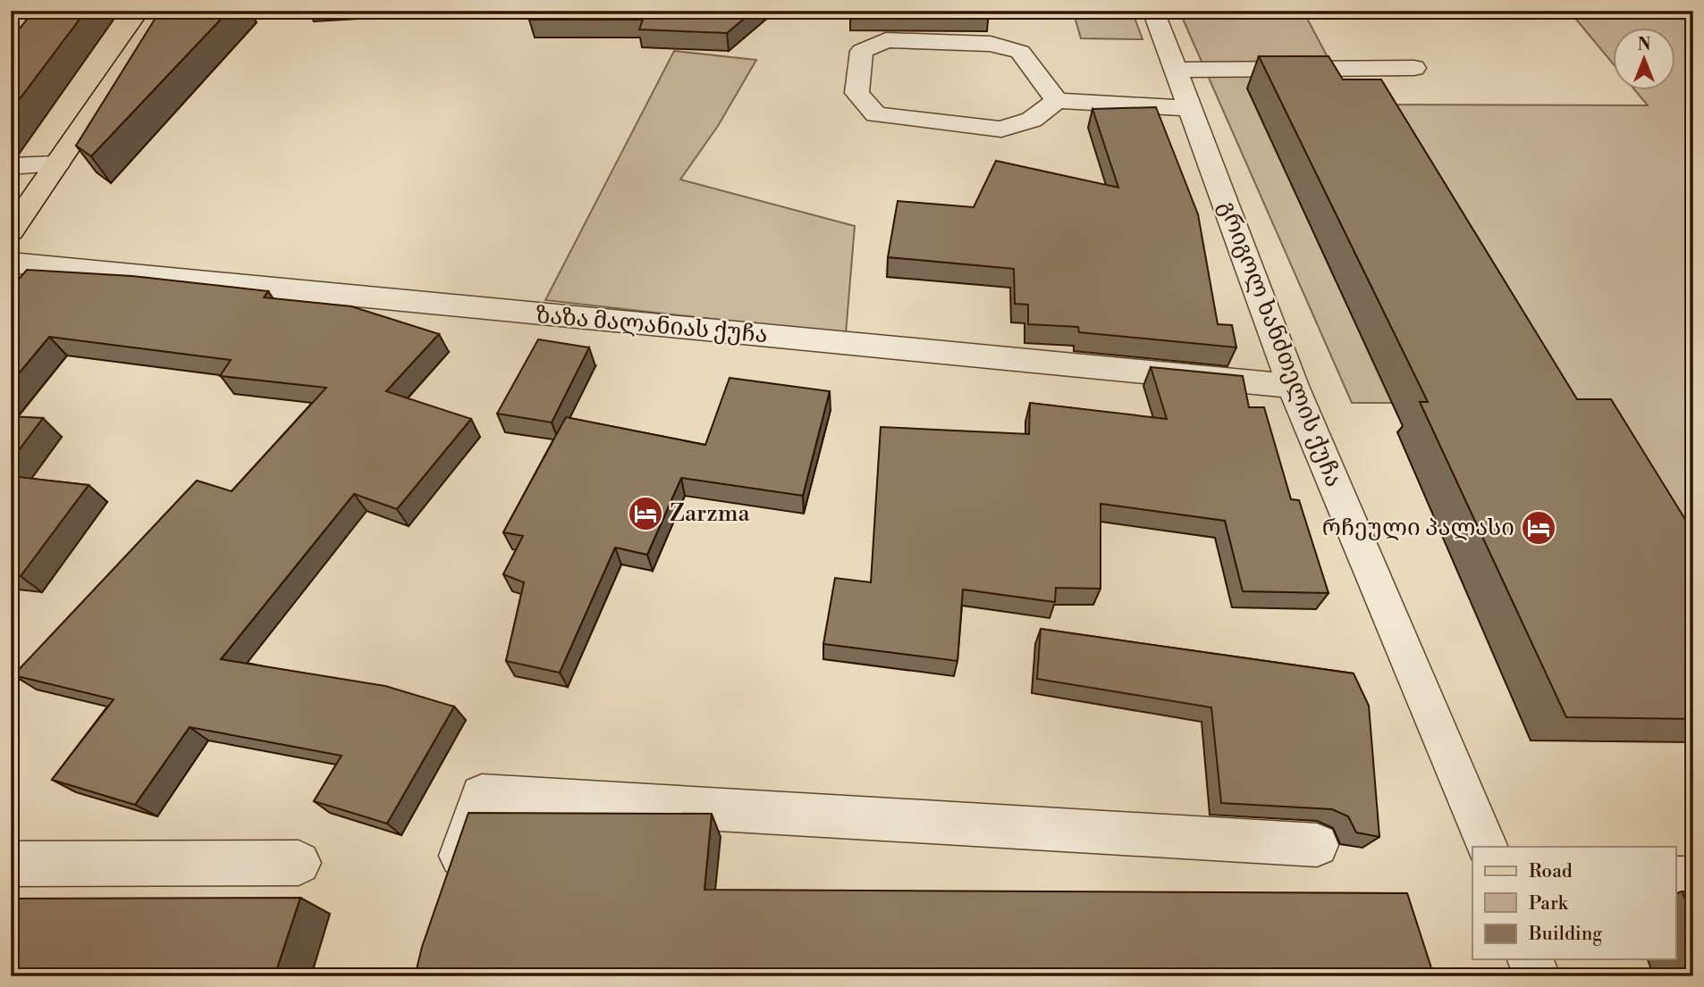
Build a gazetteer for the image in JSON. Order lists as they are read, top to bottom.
{
  "streets": {
    "street": ["ზაზა მალანიას ქუჩა", "გრიგოლ ხანძთელის ქუჩა"]
  },
  "crossings": [
    ["ზაზა მალანიას ქუჩა", "გრიგოლ ხანძთელის ქუჩა"]
  ],
  "places": {
    "hotel": ["Zarzma", "რჩეული პალასი"]
  },
  "legend": ["Road", "Park", "Building"],
  "north": "top"
}
